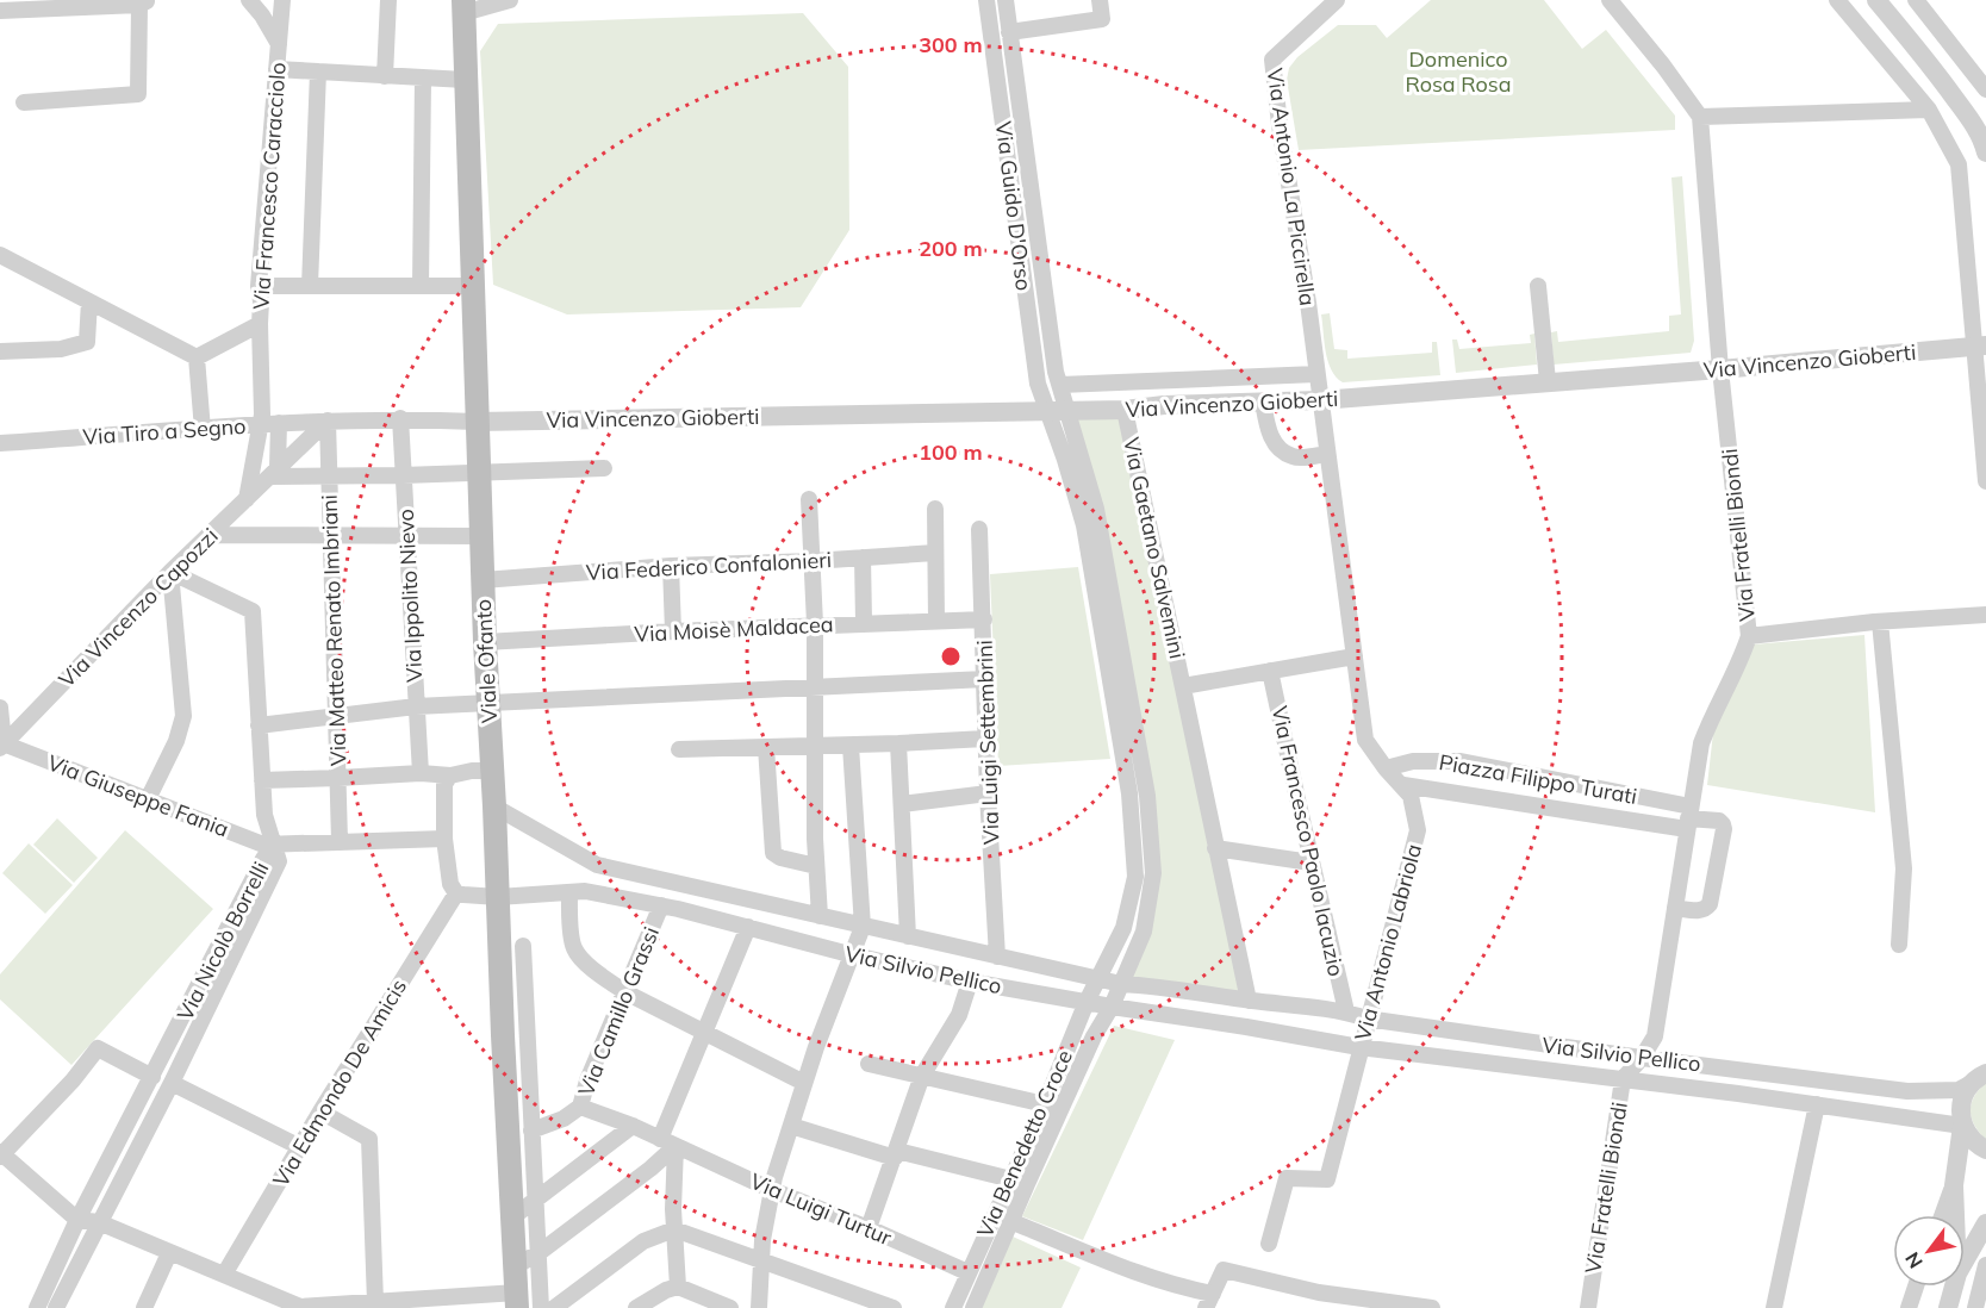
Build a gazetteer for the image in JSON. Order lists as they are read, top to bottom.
{
  "streets": {
    "main road": ["Viale Ofanto"],
    "street": [
      "Via Francesco Caracciolo",
      "Via Antonio La Piccirella",
      "Via Guido D'Orso",
      "Via Vincenzo Gioberti",
      "Via Tiro a Segno",
      "Via Fratelli Biondi",
      "Via Gaetano Salvemini",
      "Via Federico Confalonieri",
      "Via Ippolito Nievo",
      "Via Vincenzo Capozzi",
      "Via Moisè Maldacea",
      "Via Matteo Renato Imbriani",
      "Via Luigi Settembrini",
      "Piazza Filippo Turati",
      "Via Giuseppe Fania",
      "Via Francesco Paolo Iacuzio",
      "Via Nicolò Borrelli",
      "Via Antonio Labriola",
      "Via Silvio Pellico",
      "Via Camillo Grassi",
      "Via Edmondo De Amicis",
      "Via Benedetto Croce",
      "Via Luigi Turtur"
    ]
  },
  "crossings": [
    ["Via Francesco Caracciolo", "Via Tiro a Segno"],
    ["Via Francesco Caracciolo", "Via Vincenzo Capozzi"],
    ["Via Antonio La Piccirella", "Via Vincenzo Gioberti"],
    ["Via Antonio La Piccirella", "Via Antonio Labriola"],
    ["Via Guido D'Orso", "Via Vincenzo Gioberti"],
    ["Via Vincenzo Gioberti", "Via Tiro a Segno"],
    ["Via Vincenzo Gioberti", "Via Fratelli Biondi"],
    ["Via Vincenzo Gioberti", "Via Gaetano Salvemini"],
    ["Via Vincenzo Gioberti", "Viale Ofanto"],
    ["Via Vincenzo Gioberti", "Via Antonio Labriola"],
    ["Via Tiro a Segno", "Via Ippolito Nievo"],
    ["Via Tiro a Segno", "Via Vincenzo Capozzi"],
    ["Via Tiro a Segno", "Via Matteo Renato Imbriani"],
    ["Via Tiro a Segno", "Viale Ofanto"],
    ["Via Fratelli Biondi", "Piazza Filippo Turati"],
    ["Via Fratelli Biondi", "Via Silvio Pellico"],
    ["Via Gaetano Salvemini", "Via Francesco Paolo Iacuzio"],
    ["Via Gaetano Salvemini", "Via Antonio Labriola"],
    ["Via Gaetano Salvemini", "Via Silvio Pellico"],
    ["Via Federico Confalonieri", "Viale Ofanto"],
    ["Via Vincenzo Capozzi", "Via Matteo Renato Imbriani"],
    ["Via Vincenzo Capozzi", "Via Giuseppe Fania"],
    ["Via Moisè Maldacea", "Viale Ofanto"],
    ["Via Moisè Maldacea", "Via Luigi Settembrini"],
    ["Via Matteo Renato Imbriani", "Via Giuseppe Fania"],
    ["Viale Ofanto", "Via Silvio Pellico"],
    ["Via Luigi Settembrini", "Via Silvio Pellico"],
    ["Piazza Filippo Turati", "Via Antonio Labriola"],
    ["Via Giuseppe Fania", "Via Nicolò Borrelli"],
    ["Via Francesco Paolo Iacuzio", "Via Silvio Pellico"],
    ["Via Antonio Labriola", "Via Silvio Pellico"],
    ["Via Silvio Pellico", "Via Camillo Grassi"],
    ["Via Silvio Pellico", "Via Edmondo De Amicis"],
    ["Via Silvio Pellico", "Via Benedetto Croce"],
    ["Via Camillo Grassi", "Via Luigi Turtur"],
    ["Via Benedetto Croce", "Via Luigi Turtur"]
  ],
  "parks": ["Domenico Rosa Rosa"],
  "north": "bottom left",
  "rings": ["300 m", "200 m", "100 m"]
}
